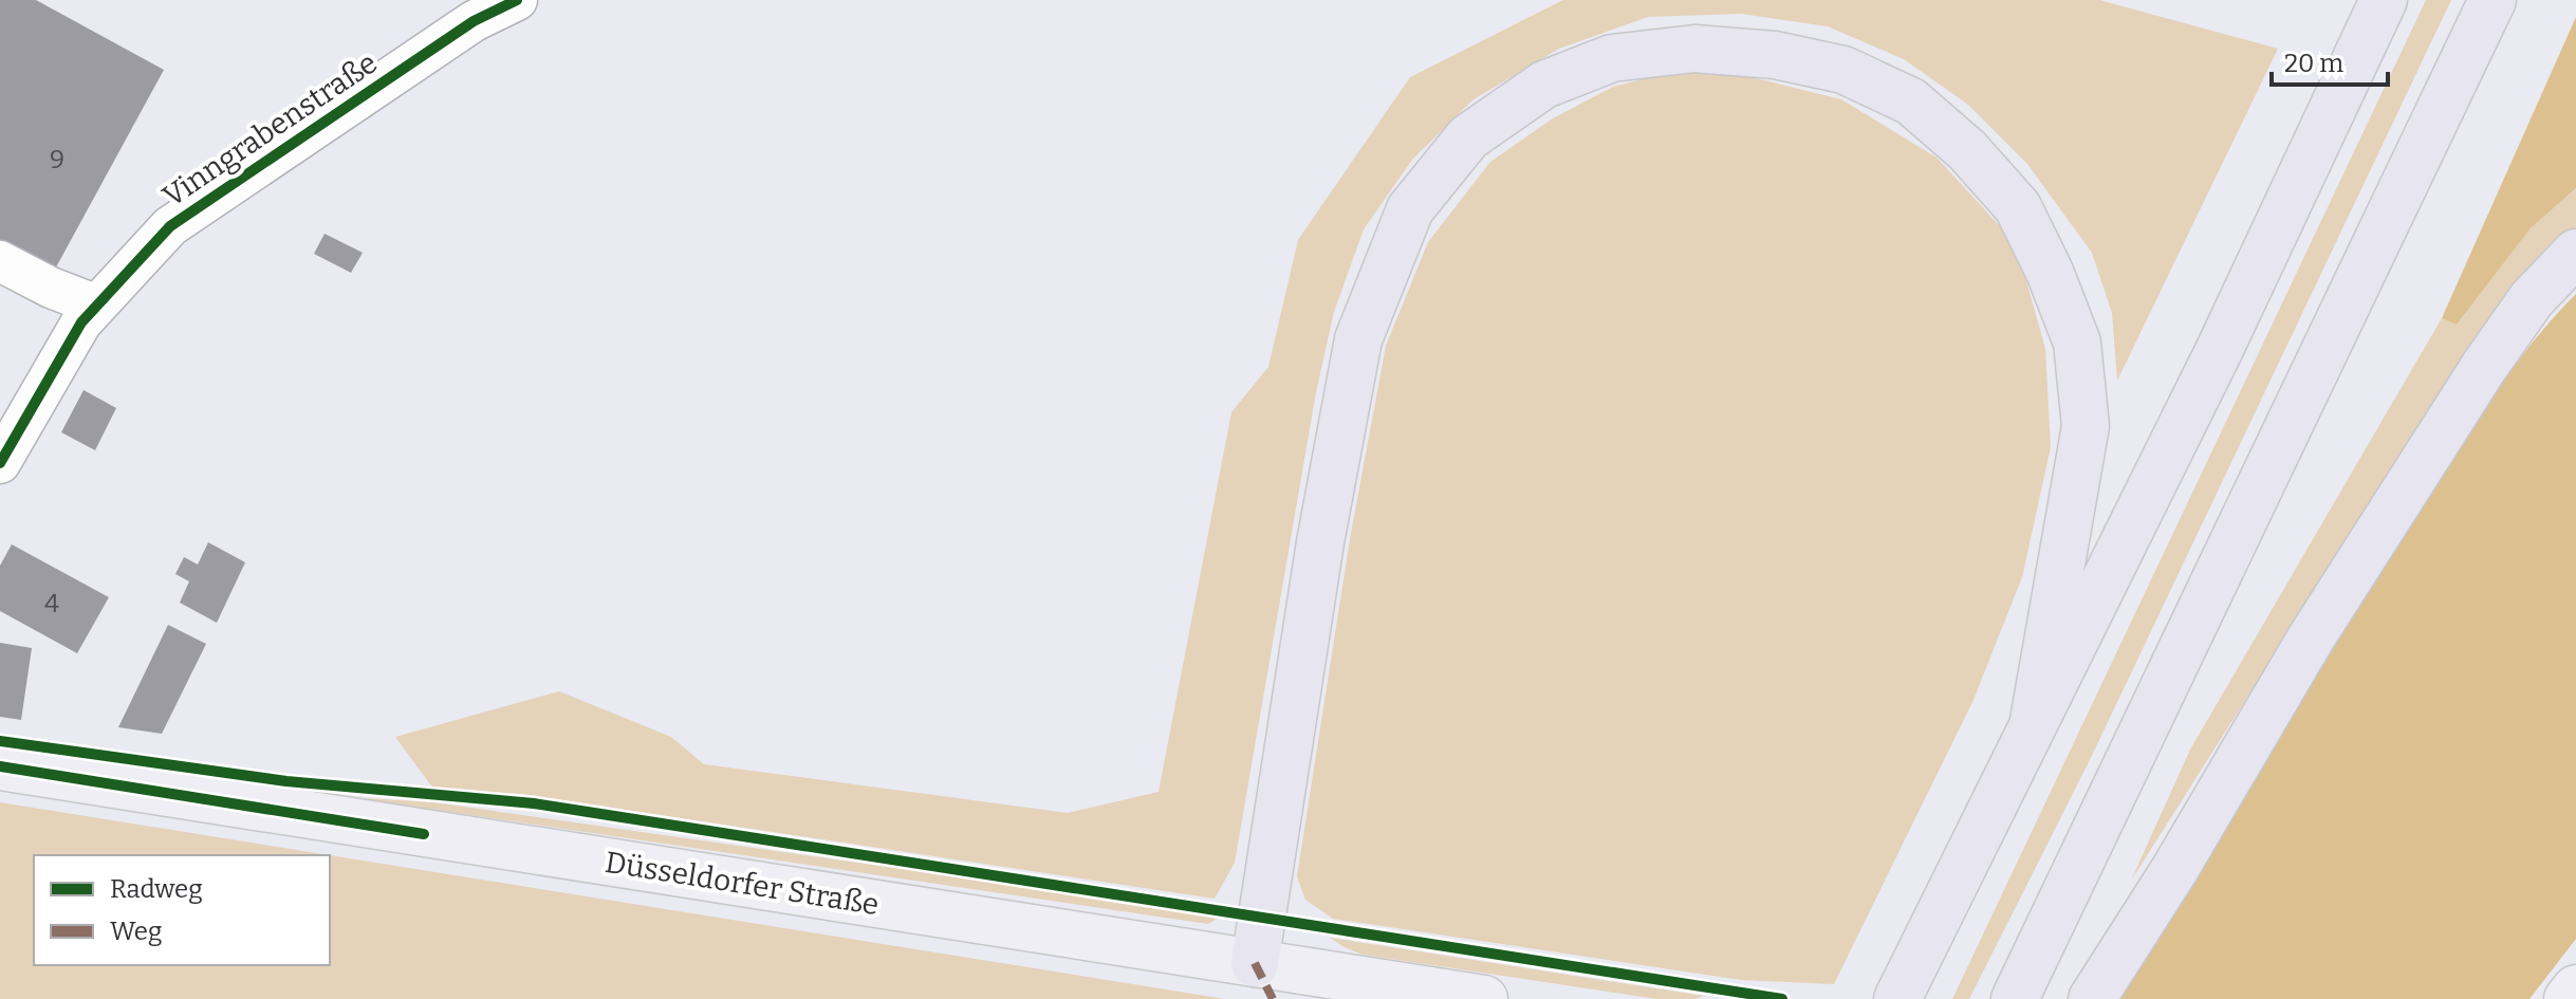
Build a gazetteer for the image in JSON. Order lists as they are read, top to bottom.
{
  "streets": {
    "main road": ["Düsseldorfer Straße"],
    "street": ["Vinngrabenstraße"]
  },
  "house_numbers": ["9", "4"],
  "legend": ["Radweg", "Weg"],
  "scale_bar": "20 m"
}
